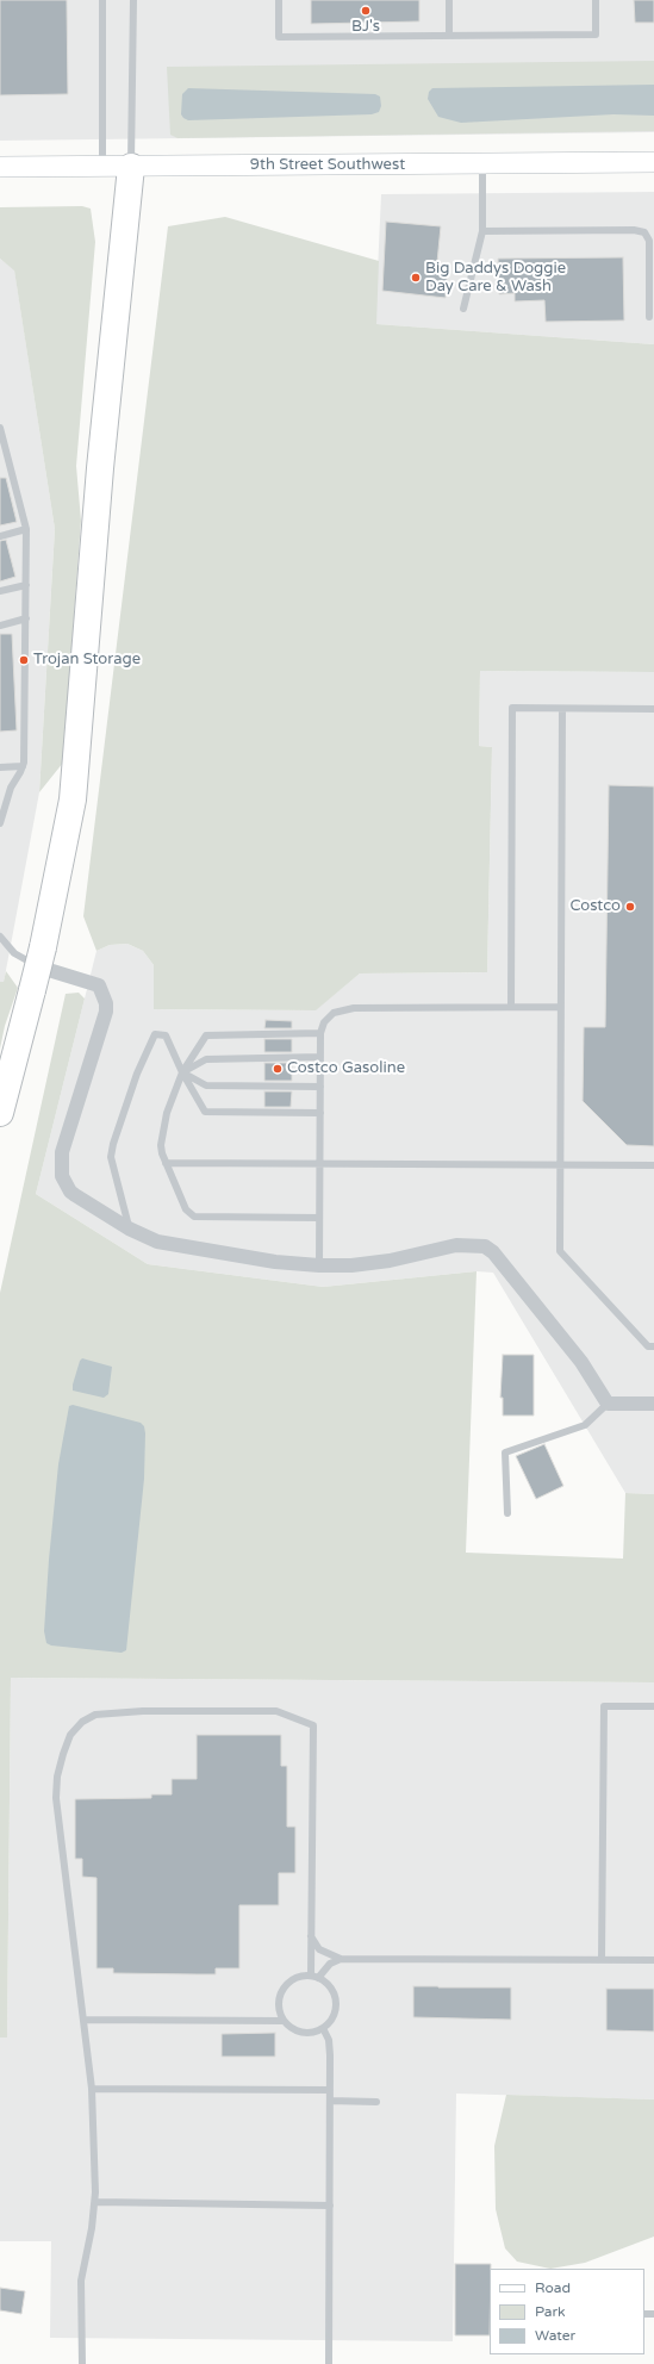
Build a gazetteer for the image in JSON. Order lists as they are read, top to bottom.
{
  "streets": {
    "main road": ["9th Street Southwest"]
  },
  "places": [
    "BJ's",
    "Big Daddys Doggie Day Care & Wash",
    "Trojan Storage",
    "Costco",
    "Costco Gasoline"
  ],
  "legend": ["Road", "Park", "Water"]
}
